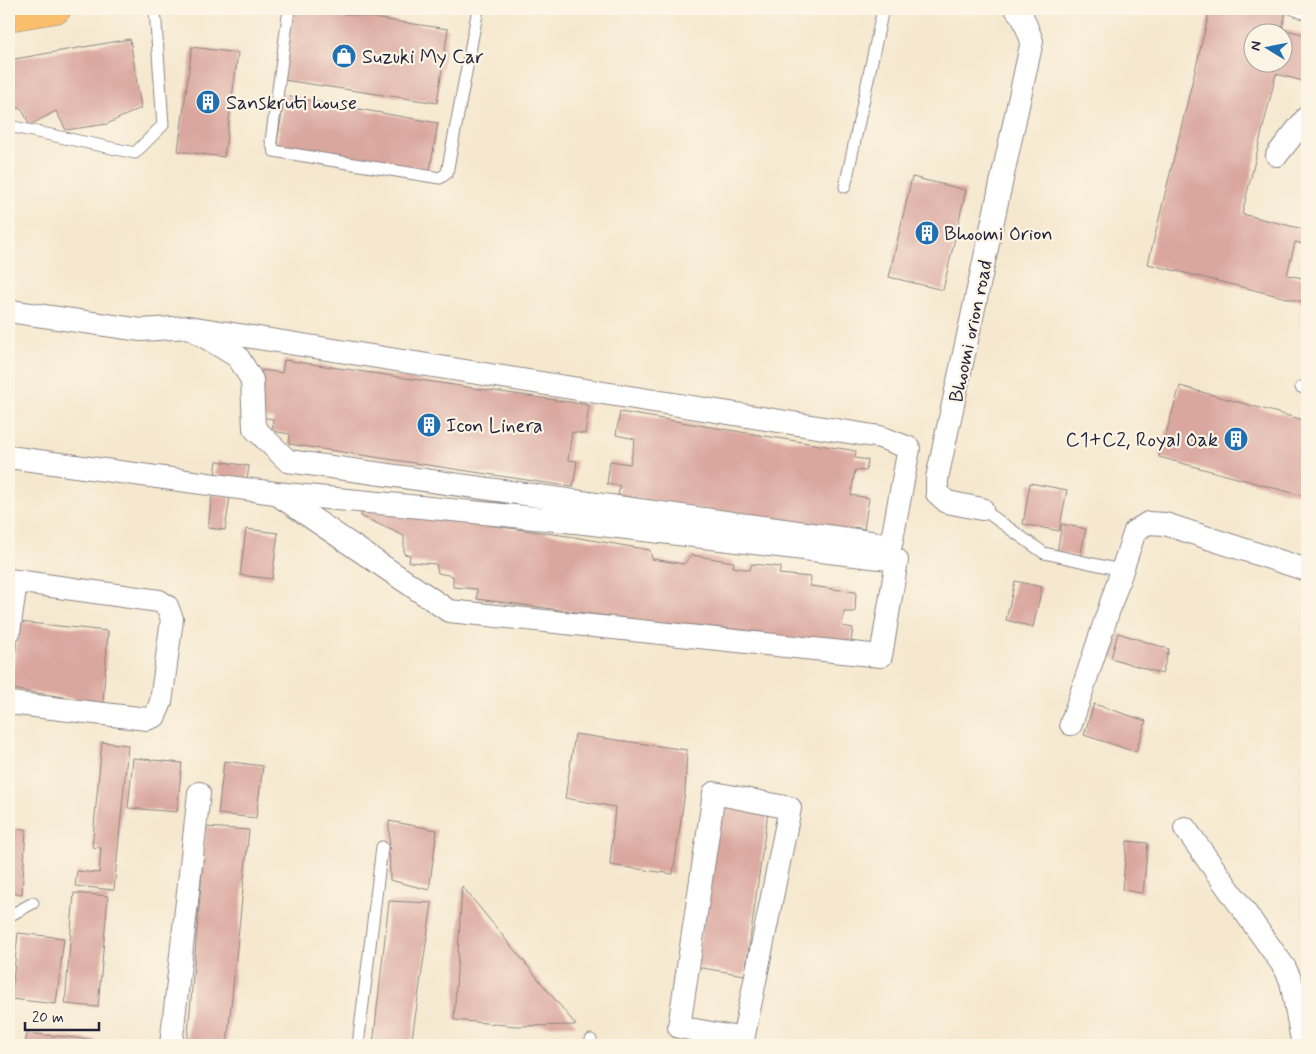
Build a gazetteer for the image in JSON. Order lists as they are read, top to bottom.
{
  "streets": {
    "street": ["Bhoomi orion road"]
  },
  "places": {
    "shop": ["Suzuki My Car"],
    "building": [
      "Sanskruti house",
      "Bhoomi Orion",
      "Icon Linera",
      "C1+C2, Royal Oak"
    ]
  },
  "scale_bar": "20 m",
  "north": "left"
}
